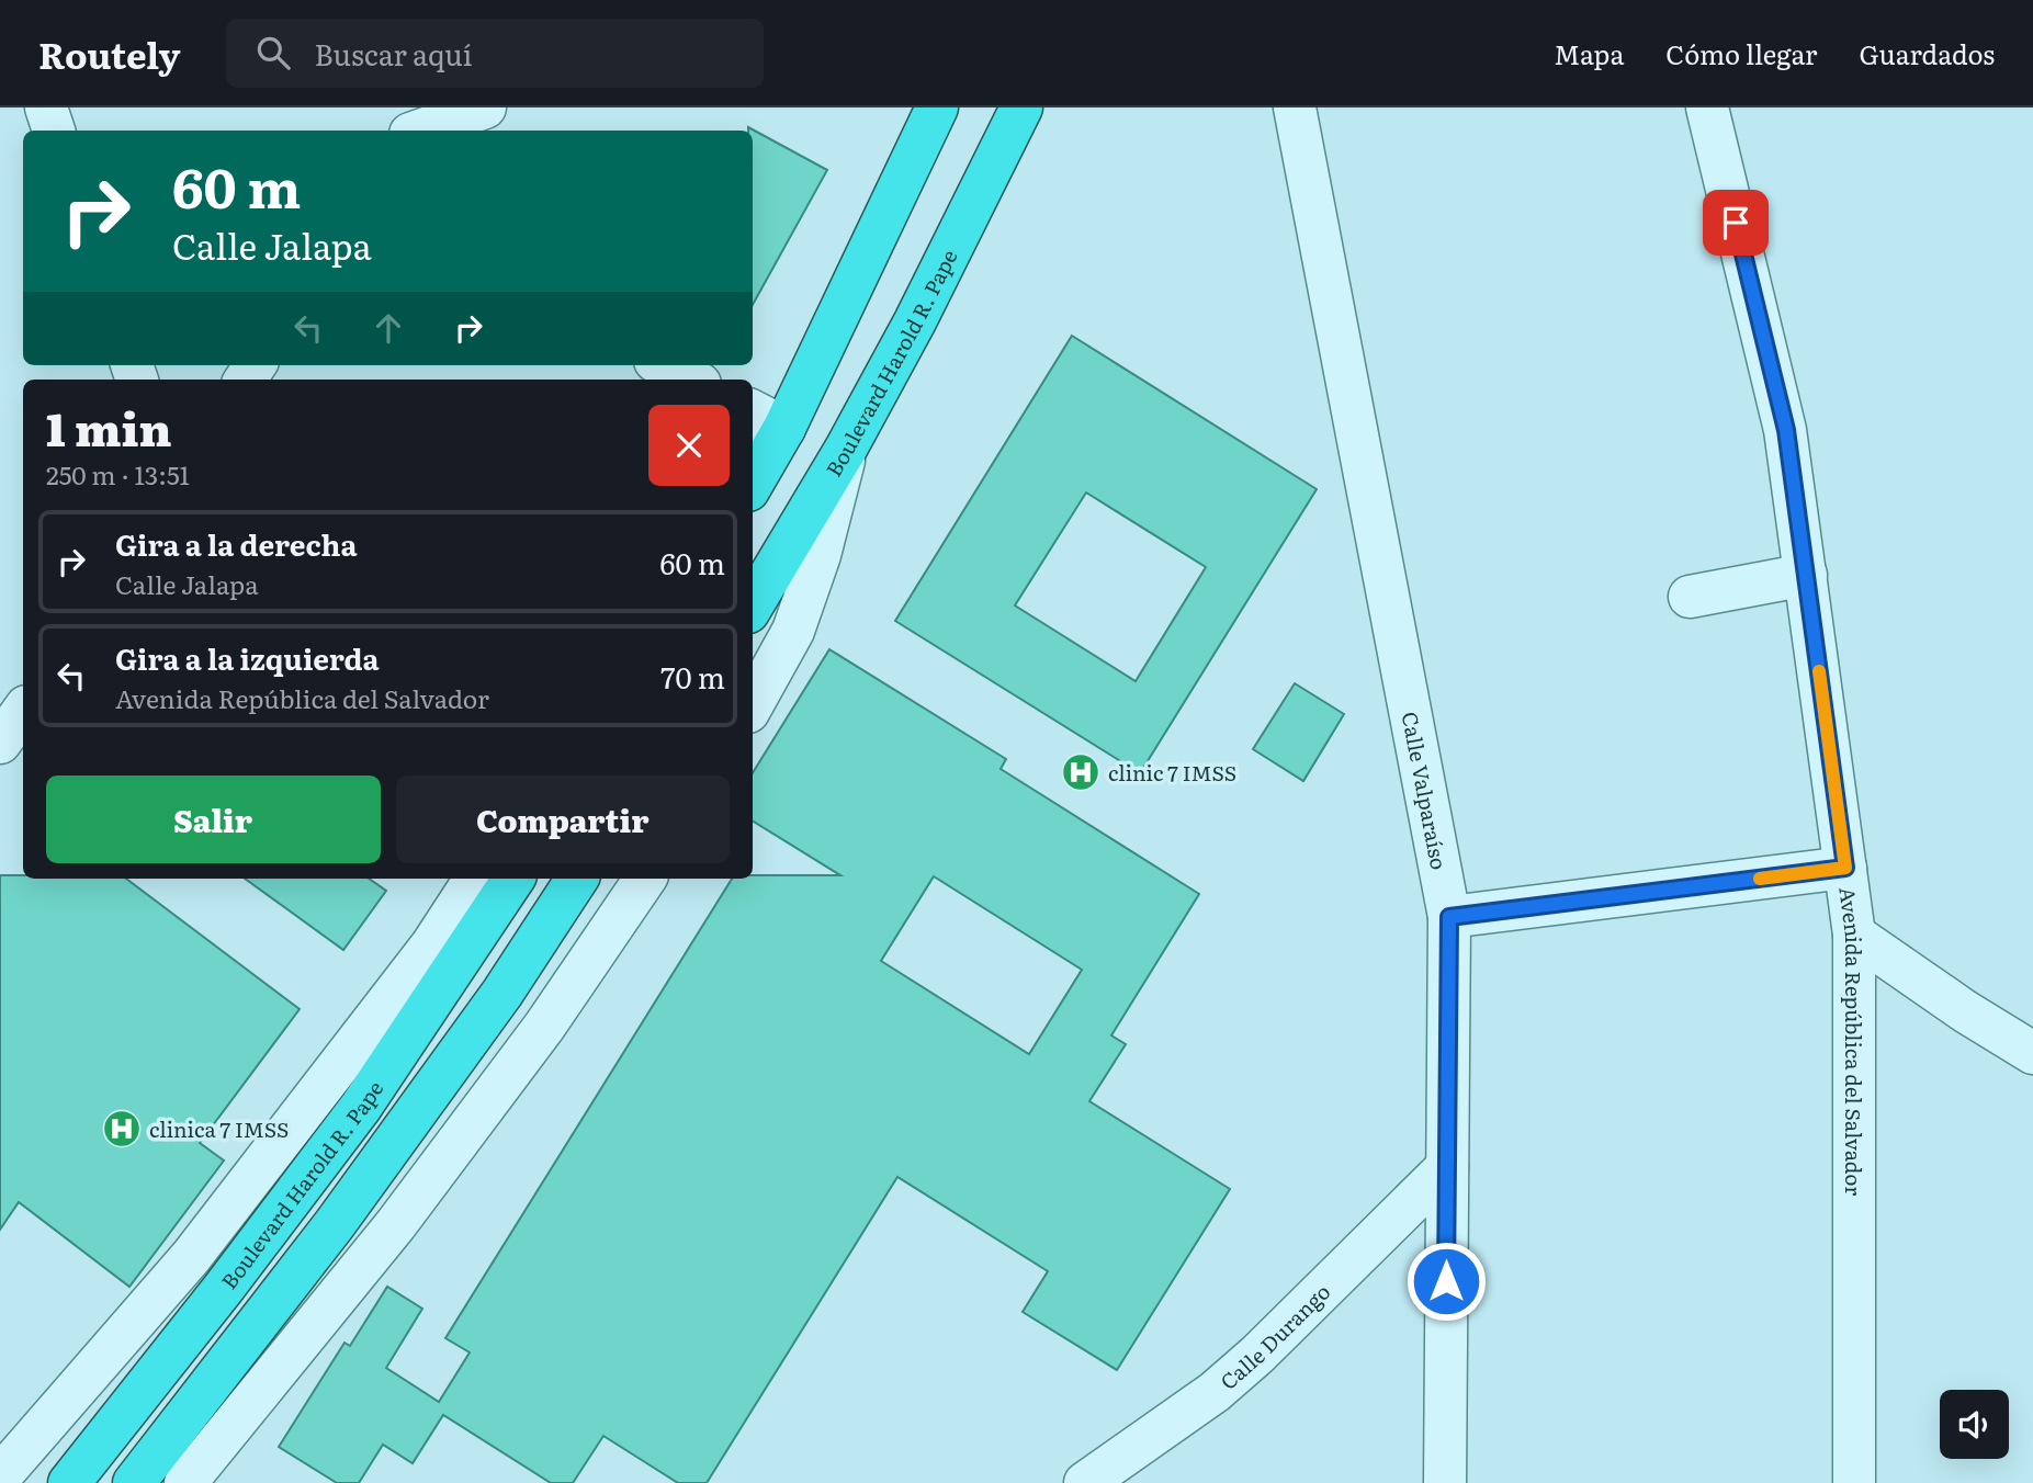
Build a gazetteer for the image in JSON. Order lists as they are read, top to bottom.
{
  "streets": {
    "highway": ["Boulevard Harold R. Pape"],
    "street": ["Calle Valparaíso", "Avenida República del Salvador", "Calle Durango"]
  },
  "crossings": [
    ["Calle Valparaíso", "Calle Durango"]
  ],
  "places": {
    "hospital": ["clinic 7 IMSS", "clinica 7 IMSS"]
  },
  "page": {
    "header": "Routely",
    "search": "Buscar aquí",
    "nav": ["Mapa", "Cómo llegar", "Guardados"],
    "turn": ["60 m", "Calle Jalapa"],
    "heading": ["1 min", "250 m · 13:51"],
    "list": [
      {
        "name": "Gira a la derecha",
        "note": "Calle Jalapa",
        "value": "60 m"
      },
      {
        "name": "Gira a la izquierda",
        "note": "Avenida República del Salvador",
        "value": "70 m"
      }
    ],
    "buttons": ["Salir", "Compartir"]
  }
}
